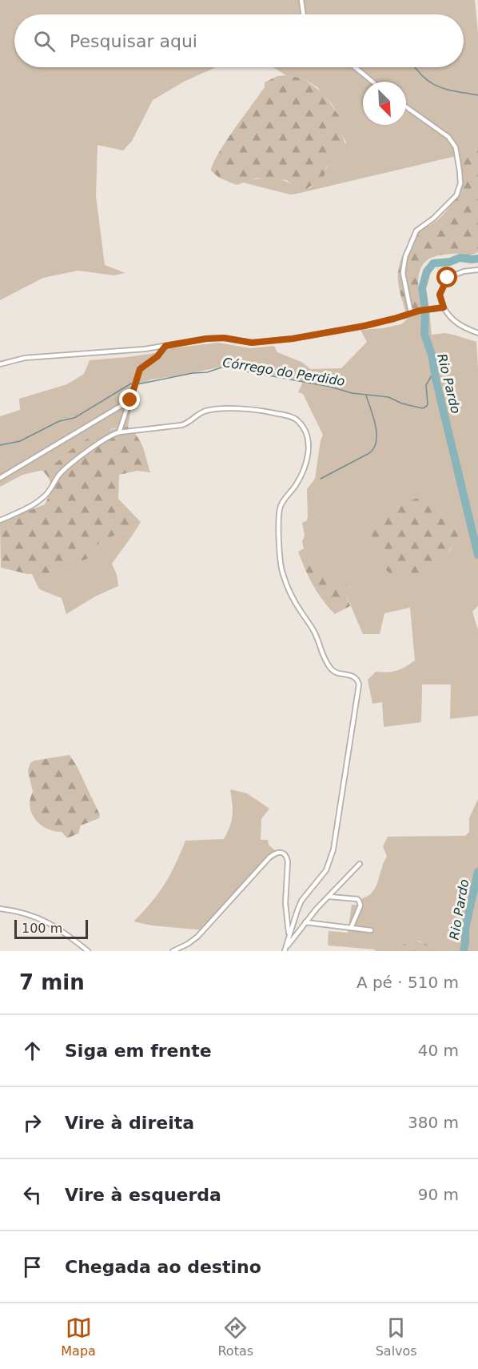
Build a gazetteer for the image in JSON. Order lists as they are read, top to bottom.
{
  "water": ["Córrego do Perdido", "Rio Pardo"],
  "scale_bar": "100 m",
  "north": "bottom right",
  "page": {
    "search": "Pesquisar aqui",
    "scale": "100 m",
    "heading": ["7 min", "A pé · 510 m"],
    "list": [
      ["Siga em frente", "40 m"],
      ["Vire à direita", "380 m"],
      ["Vire à esquerda", "90 m"],
      "Chegada ao destino"
    ],
    "nav": ["Mapa", "Rotas", "Salvos"]
  }
}
